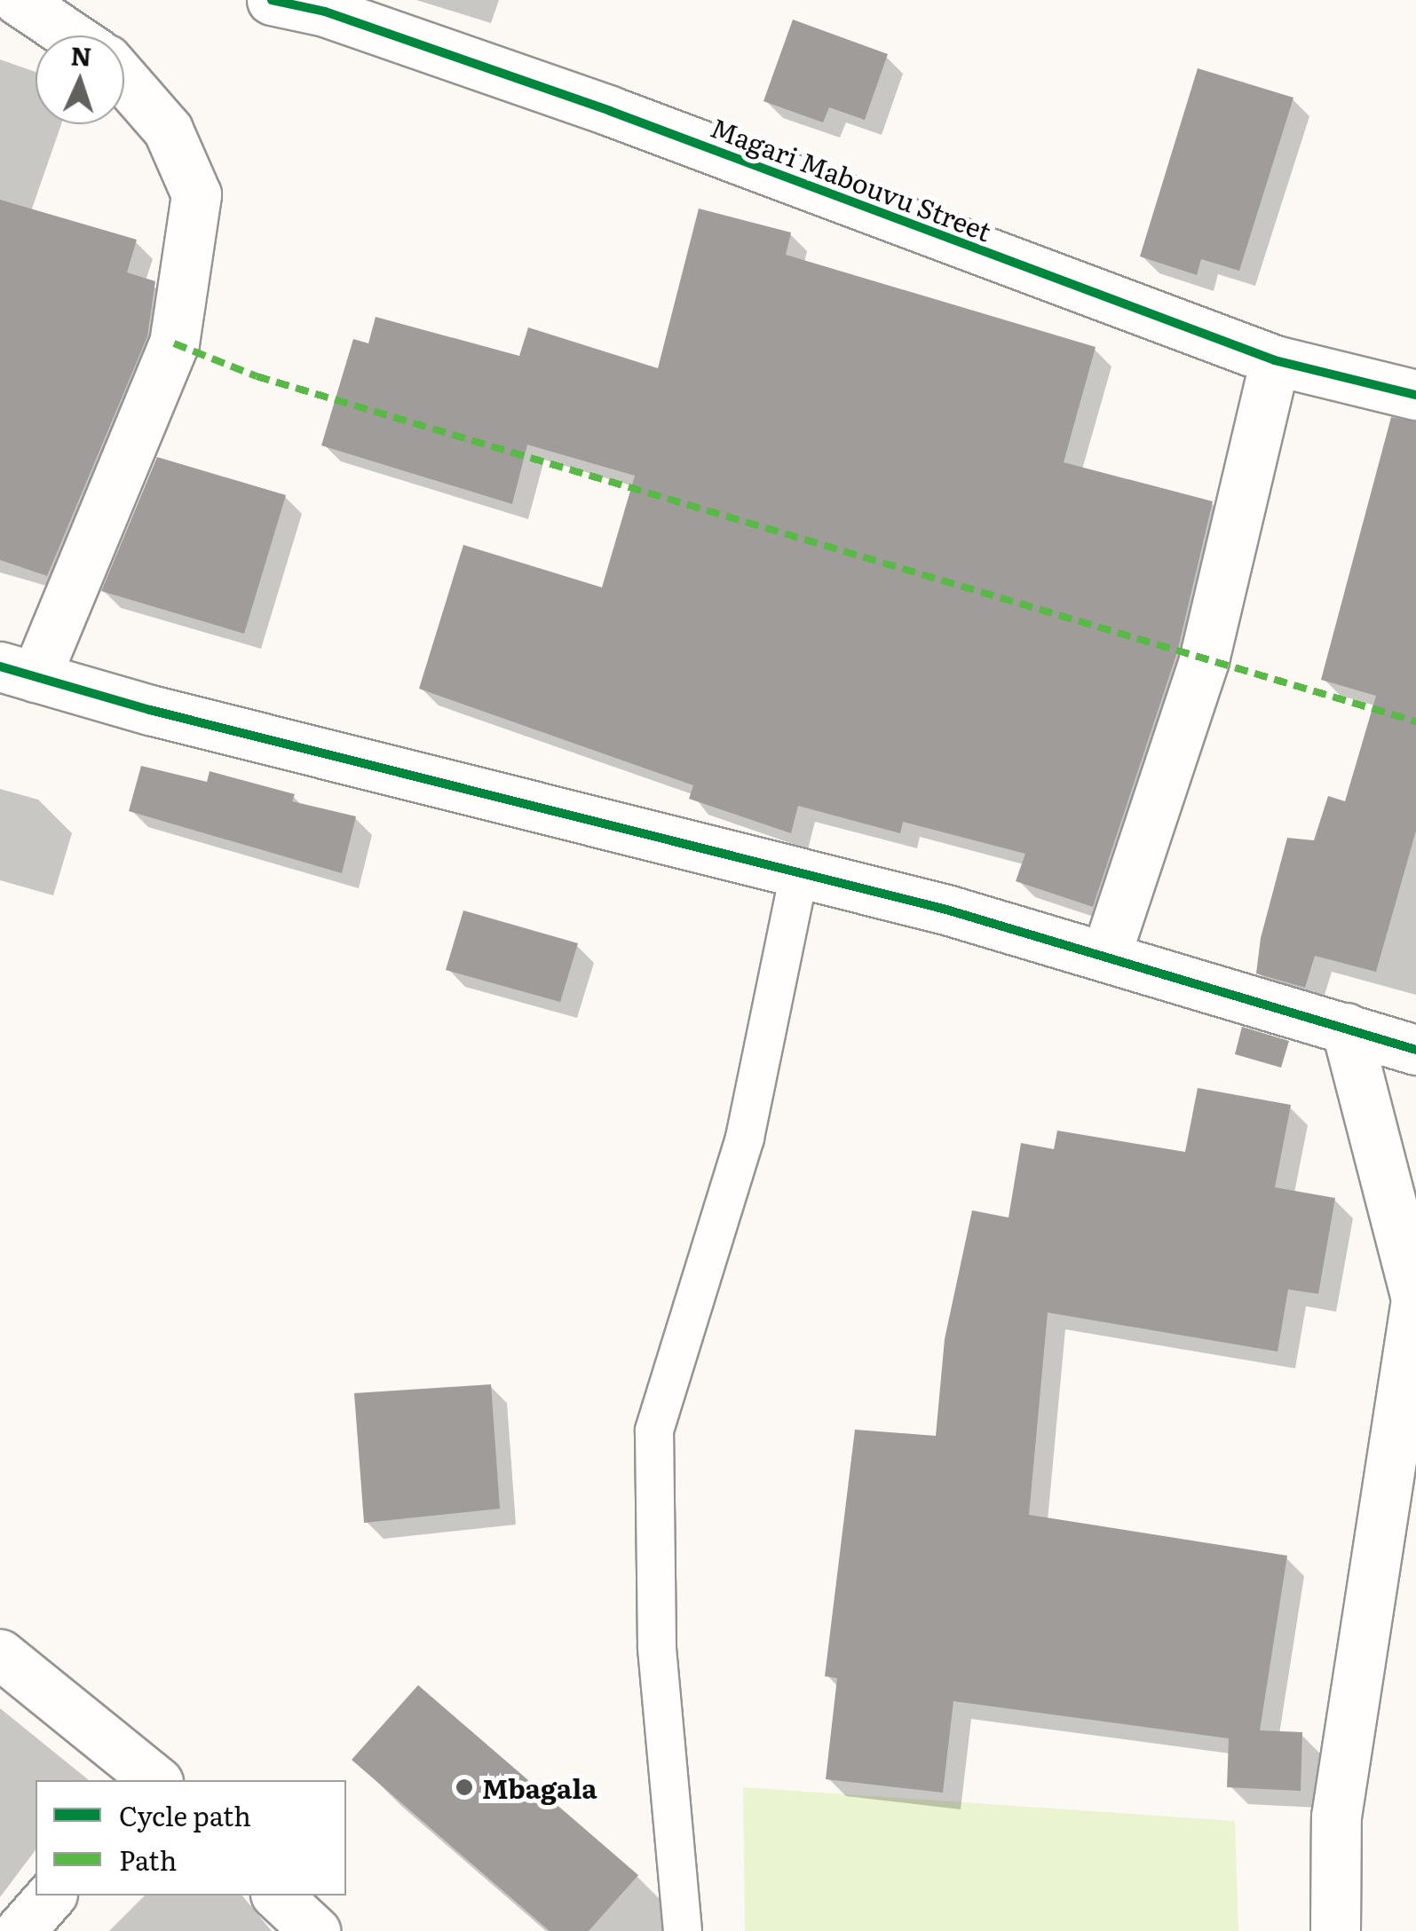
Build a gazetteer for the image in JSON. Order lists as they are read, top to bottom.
{
  "streets": {
    "street": ["Magari Mabouvu Street"]
  },
  "places": ["Mbagala"],
  "legend": ["Cycle path", "Path"],
  "north": "top"
}
